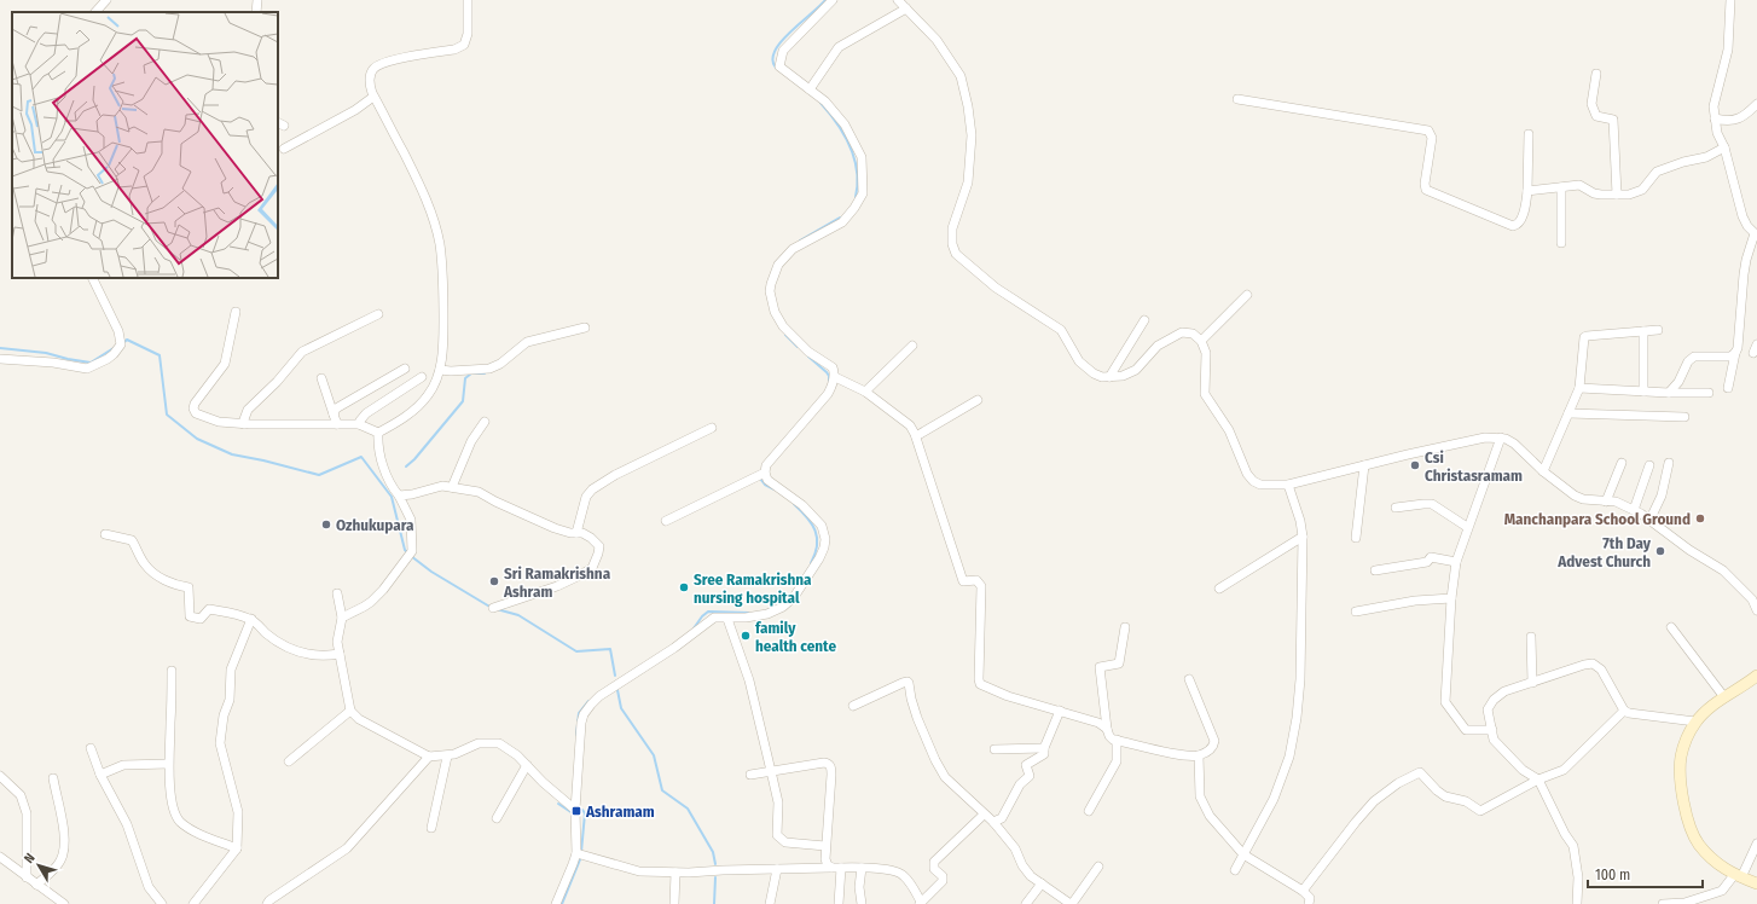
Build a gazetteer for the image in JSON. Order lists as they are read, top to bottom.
{
  "places": {
    "other": [
      "Csi Christasramam",
      "Manchanpara School Ground",
      "Ozhukupara",
      "7th Day Advest Church",
      "Sri Ramakrishna Ashram",
      "Sree Ramakrishna nursing hospital",
      "family health cente"
    ],
    "transit": ["Ashramam"]
  },
  "scale_bar": "100 m",
  "north": "top left"
}
